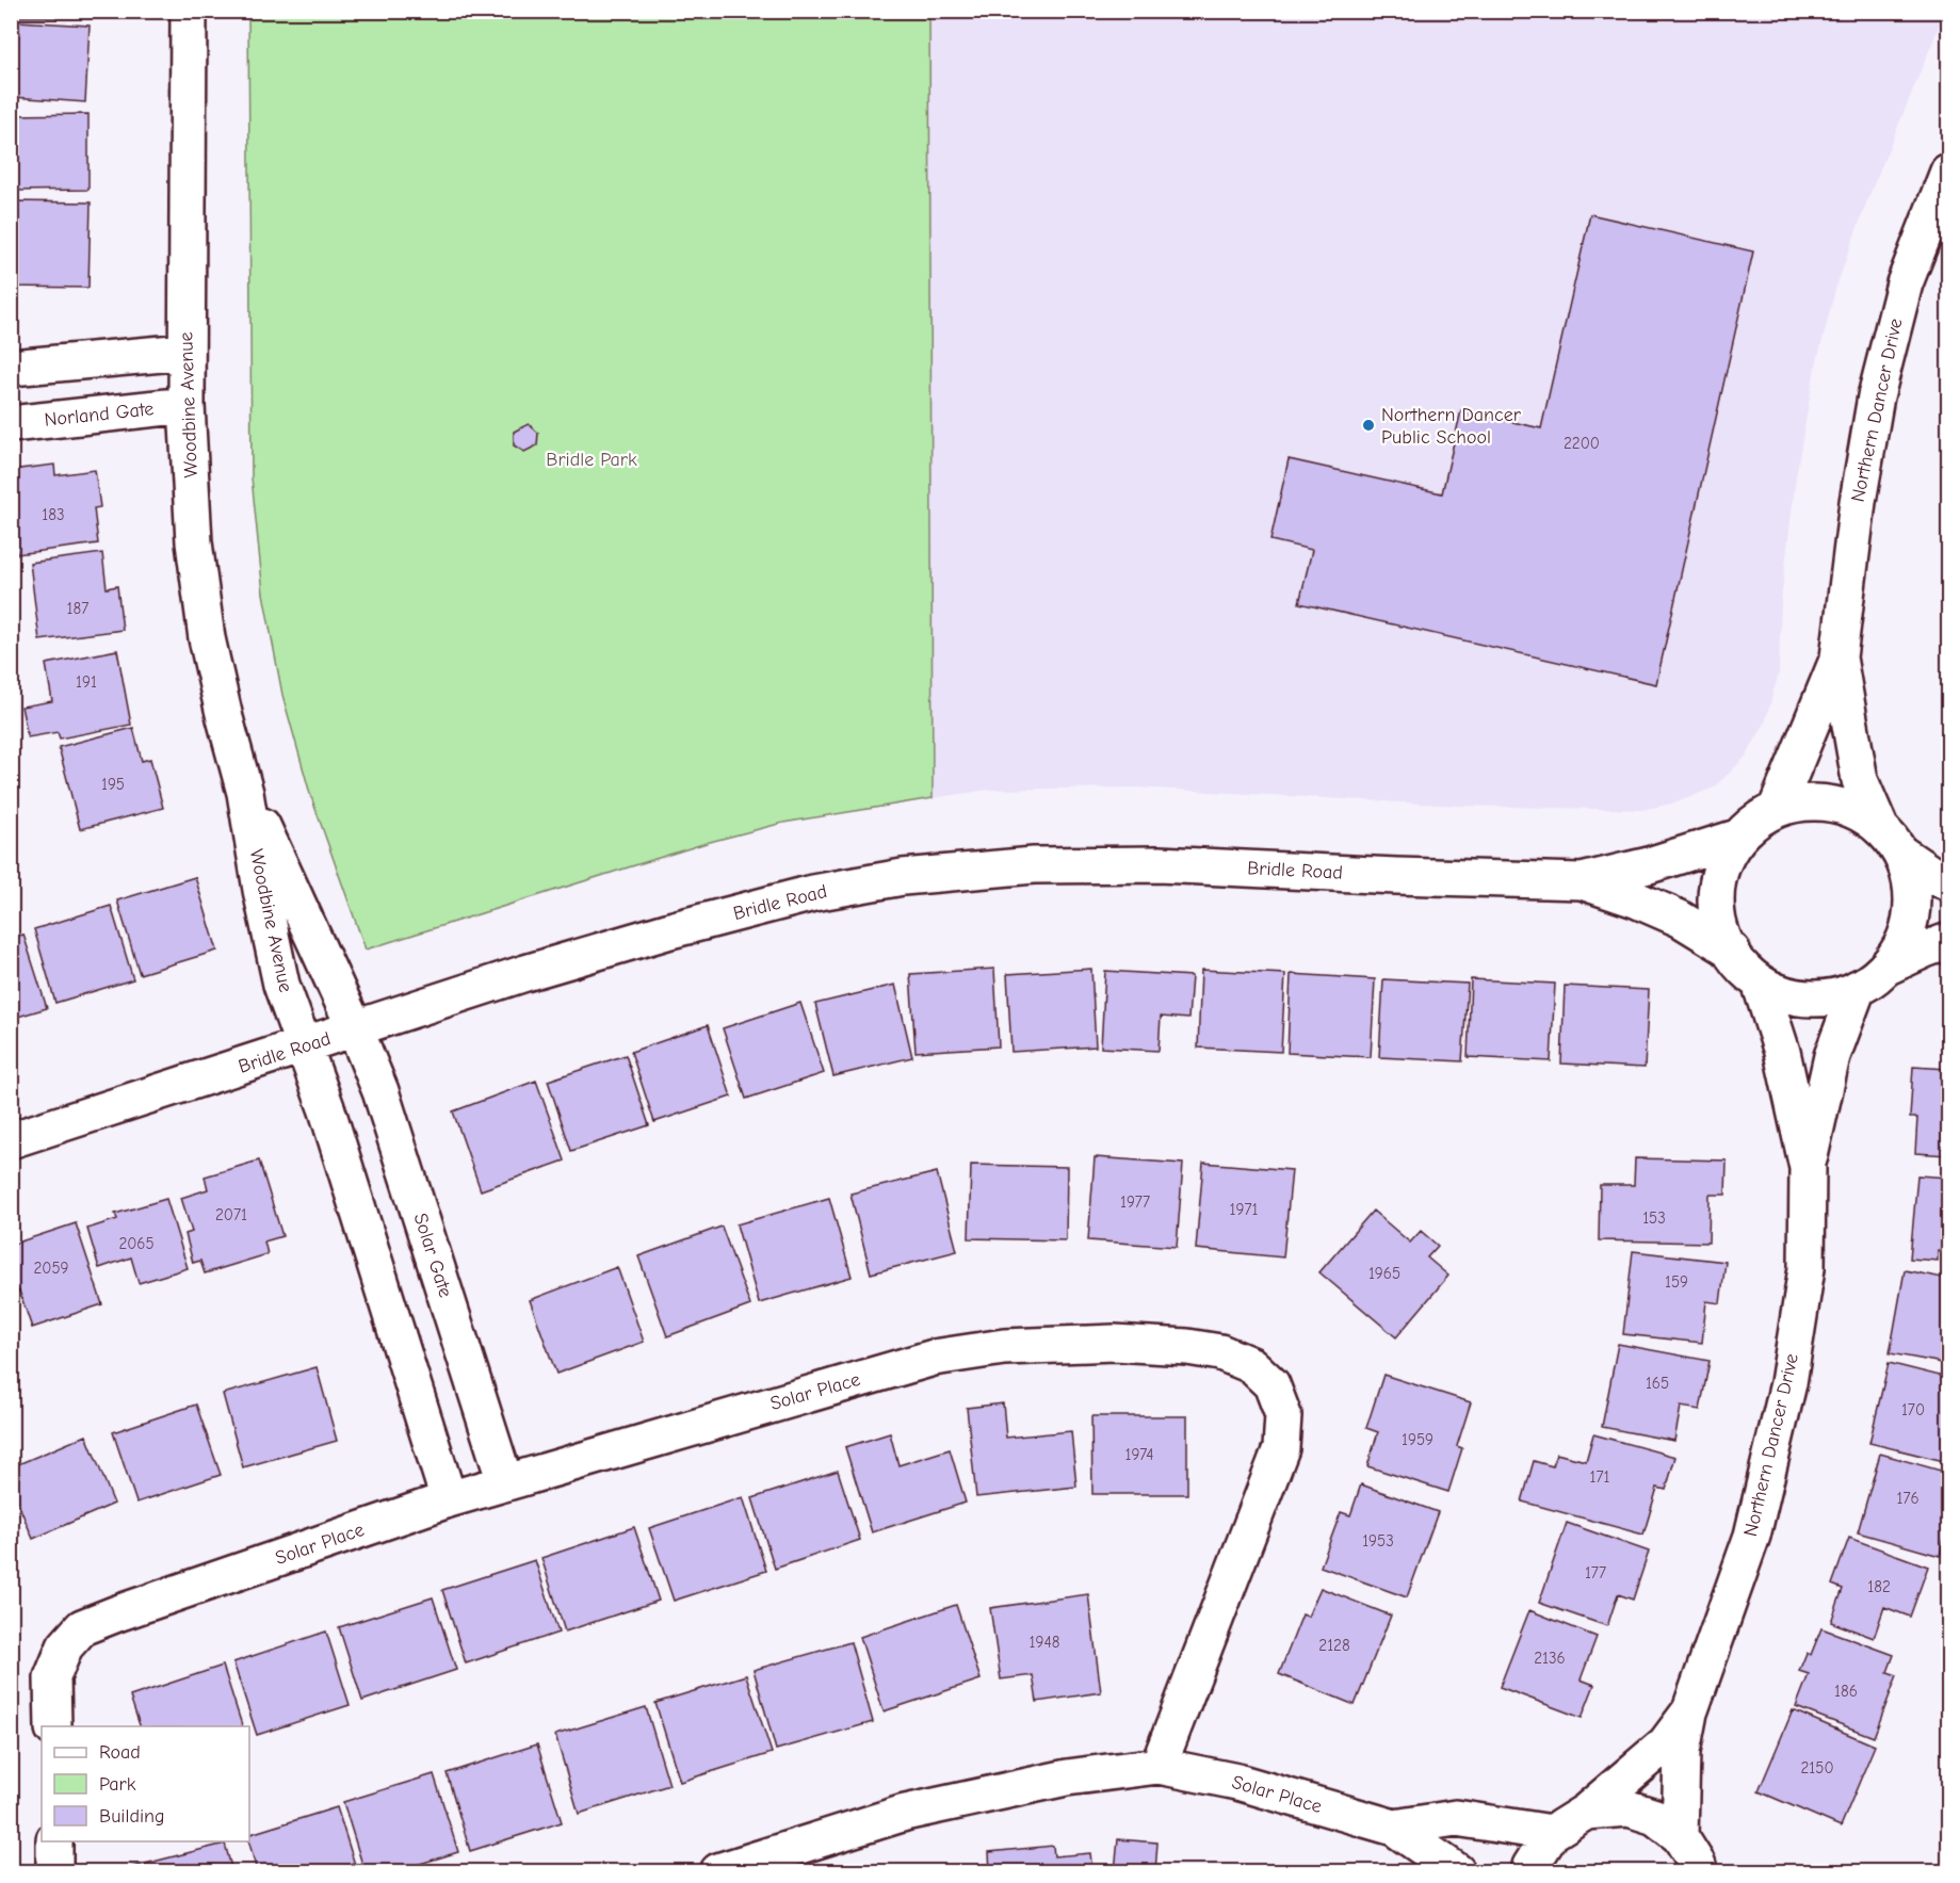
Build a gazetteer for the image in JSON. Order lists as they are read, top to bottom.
{
  "streets": {
    "street": [
      "Woodbine Avenue",
      "Northern Dancer Drive",
      "Norland Gate",
      "Bridle Road",
      "Solar Gate",
      "Solar Place"
    ]
  },
  "crossings": [
    ["Woodbine Avenue", "Norland Gate"],
    ["Woodbine Avenue", "Bridle Road"],
    ["Woodbine Avenue", "Solar Gate"],
    ["Northern Dancer Drive", "Bridle Road"],
    ["Northern Dancer Drive", "Solar Place"],
    ["Bridle Road", "Solar Gate"],
    ["Solar Gate", "Solar Place"]
  ],
  "parks": ["Bridle Park"],
  "places": ["Northern Dancer Public School"],
  "house_numbers": [
    "2200",
    "183",
    "187",
    "191",
    "195",
    "1977",
    "1971",
    "2071",
    "153",
    "2065",
    "2059",
    "1965",
    "159",
    "165",
    "170",
    "1959",
    "1974",
    "171",
    "176",
    "1953",
    "177",
    "182",
    "1948",
    "2128",
    "2136",
    "186",
    "2150"
  ],
  "legend": ["Road", "Park", "Building"]
}
